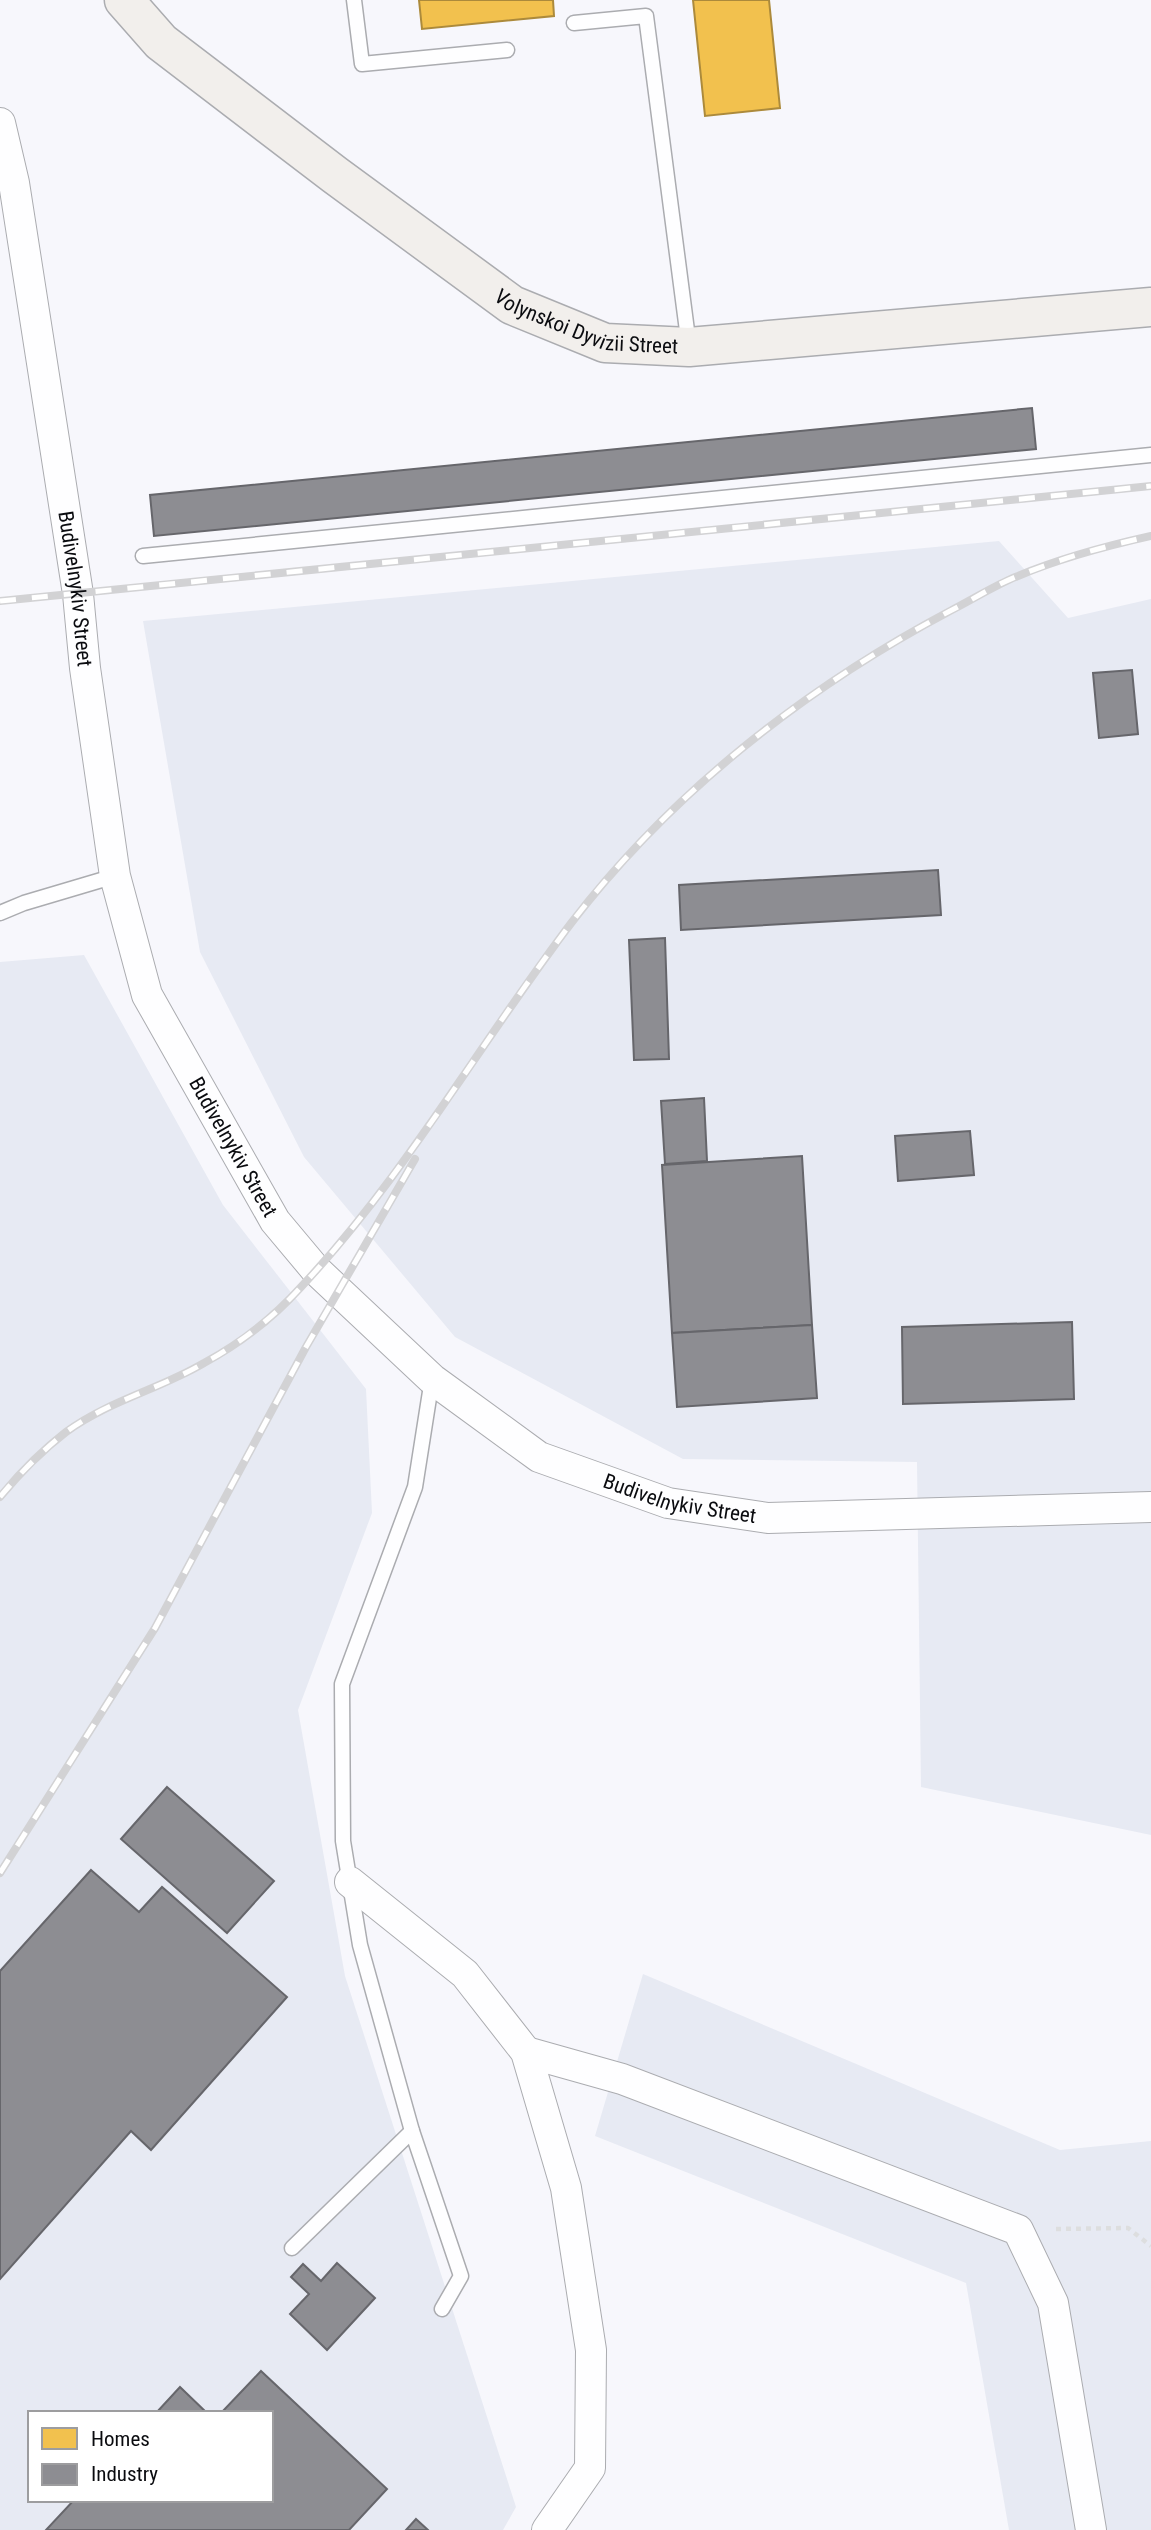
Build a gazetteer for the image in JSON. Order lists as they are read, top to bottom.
{
  "streets": {
    "street": ["Volynskoi Dyvizii Street", "Budivelnykiv Street"]
  },
  "legend": ["Homes", "Industry"]
}
